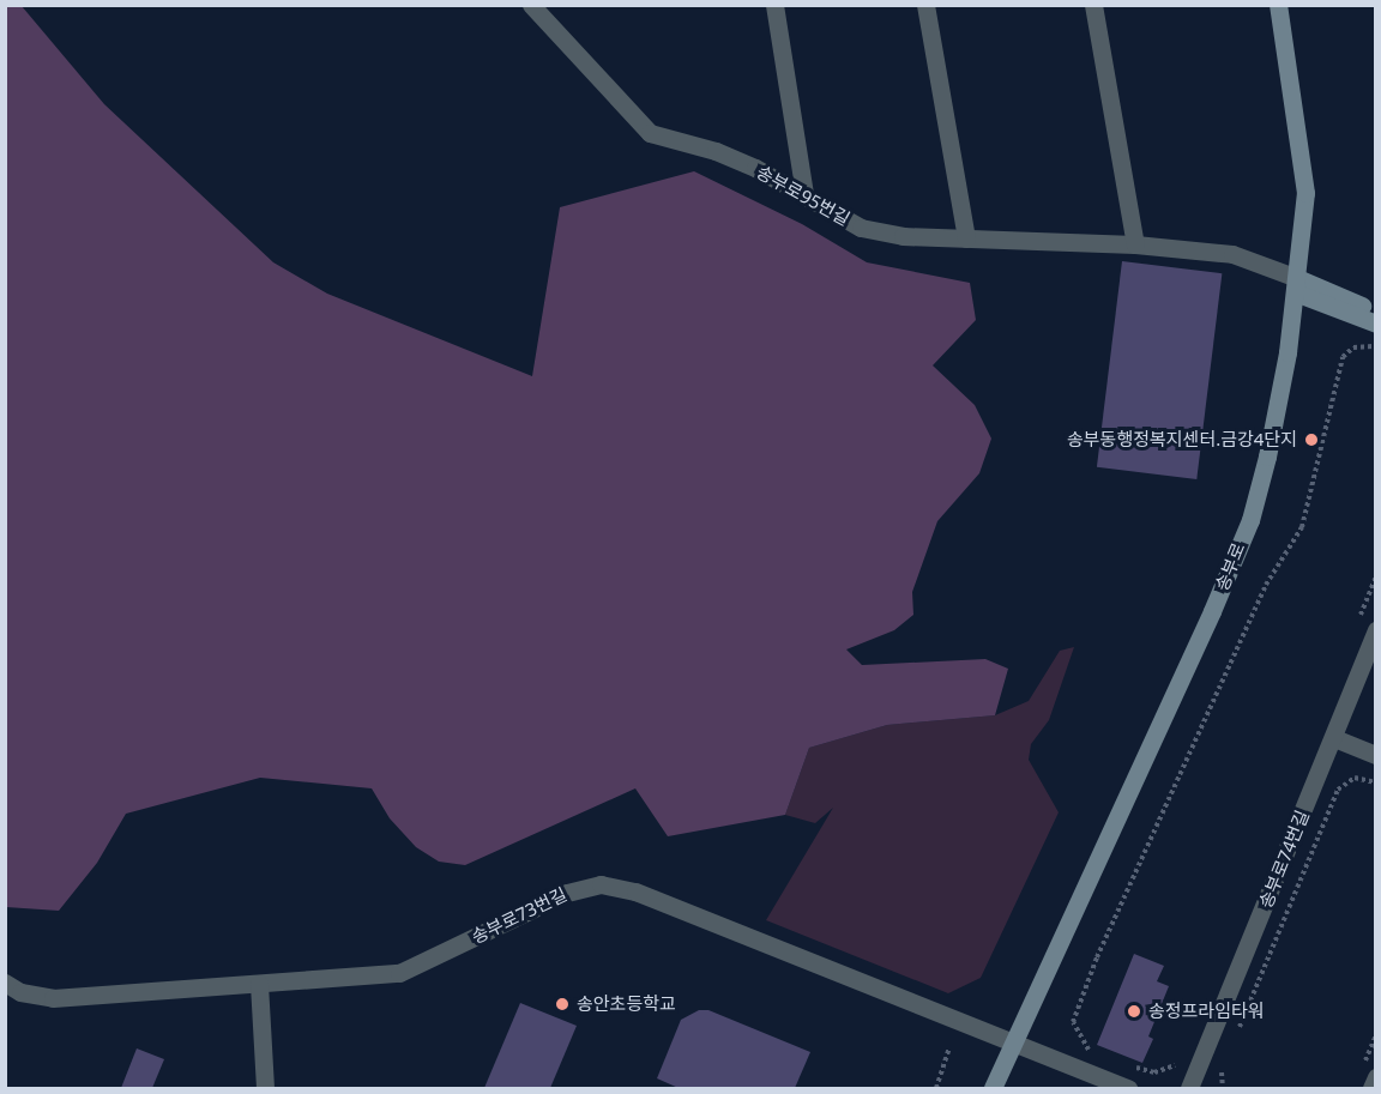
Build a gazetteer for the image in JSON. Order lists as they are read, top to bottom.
{
  "streets": {
    "street": [
      "송부로95번길",
      "송부로",
      "송부로74번길",
      "송부로73번길"
    ]
  },
  "crossings": [
    ["송부로95번길", "송부로"],
    ["송부로", "송부로73번길"]
  ],
  "places": ["송부동행정복지센터.금강4단지", "송안초등학교", "송정프라임타워"]
}
